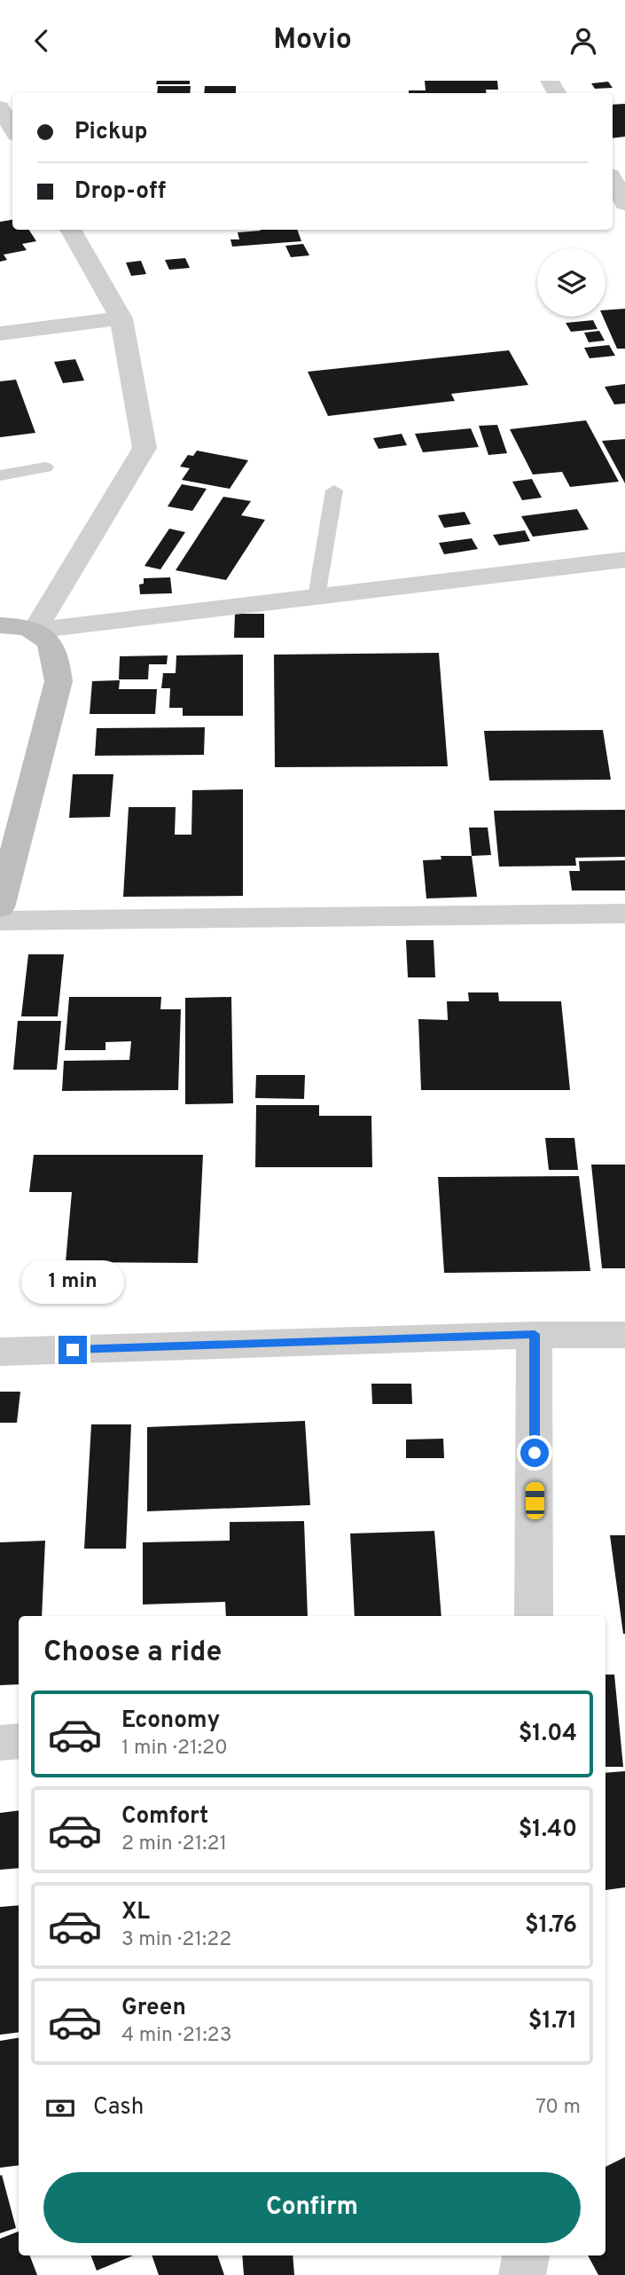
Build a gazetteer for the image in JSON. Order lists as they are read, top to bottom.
{
  "page": {
    "header": "Movio",
    "banner": ["Pickup", "Drop-off"],
    "bubble": "1 min",
    "heading": "Choose a ride",
    "list": [
      {
        "name": "Economy",
        "note": "1 min · 21:20",
        "value": "$1.04"
      },
      {
        "name": "Comfort",
        "note": "2 min · 21:21",
        "value": "$1.40"
      },
      {
        "name": "XL",
        "note": "3 min · 21:22",
        "value": "$1.76"
      },
      {
        "name": "Green",
        "note": "4 min · 21:23",
        "value": "$1.71"
      }
    ],
    "pay": ["Cash", "70 m"],
    "buttons": "Confirm"
  }
}
